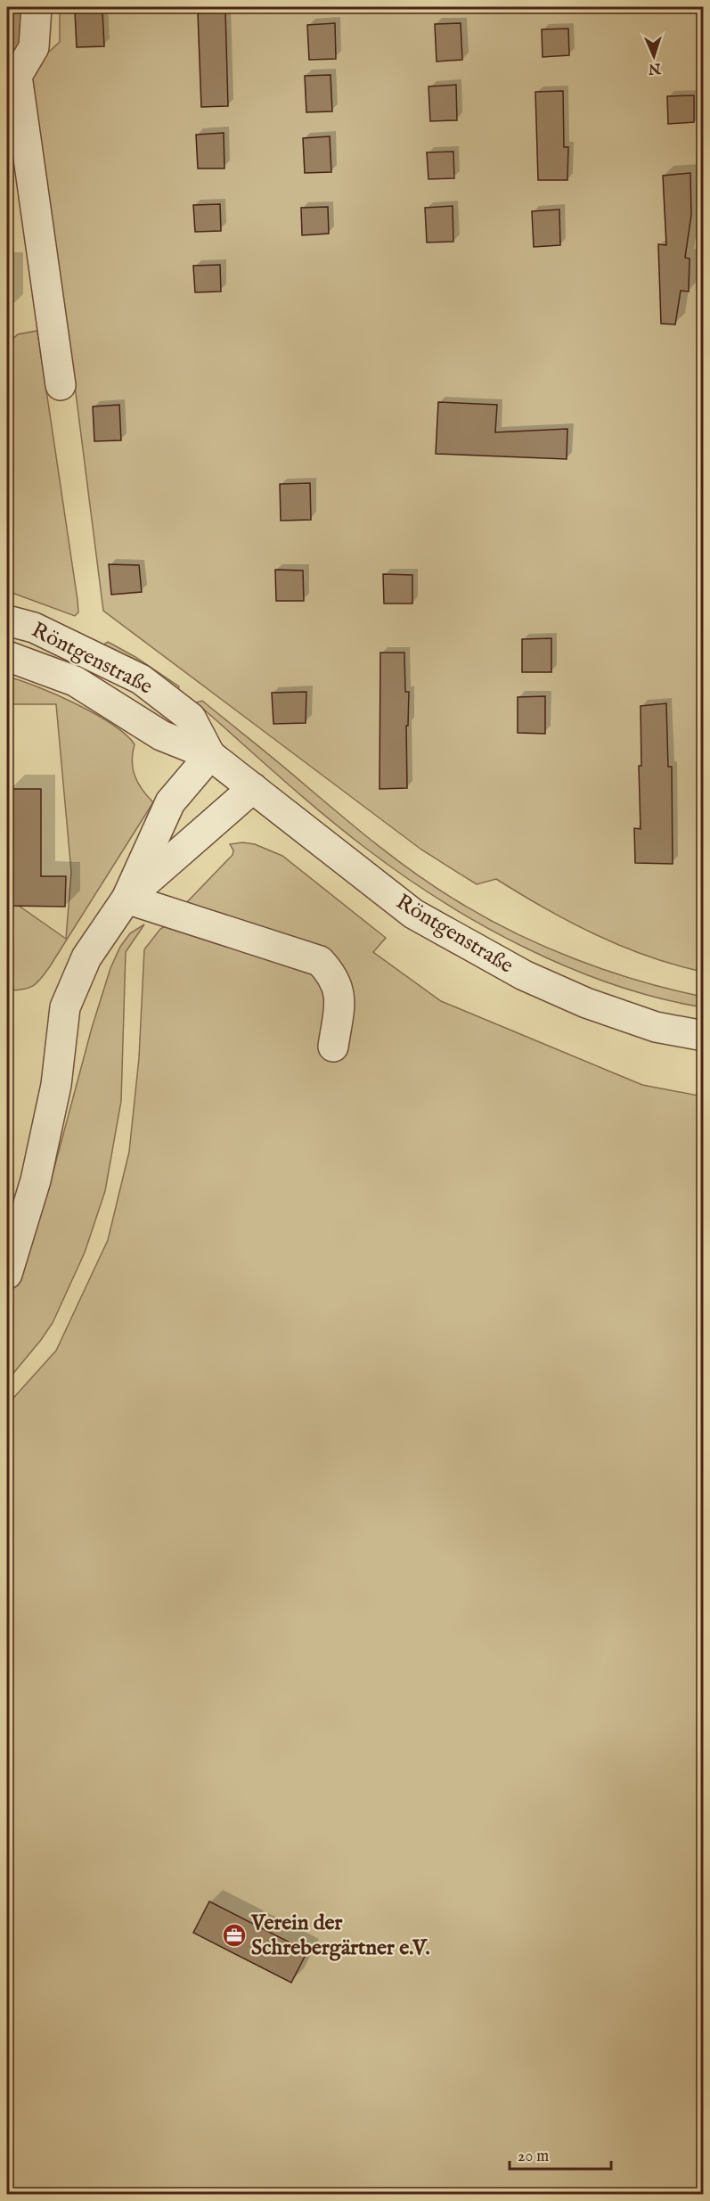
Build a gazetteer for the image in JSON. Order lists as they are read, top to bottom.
{
  "streets": {
    "street": ["Röntgenstraße"]
  },
  "places": {
    "office": ["Verein der Schrebergärtner e.V."]
  },
  "scale_bar": "20 m",
  "north": "bottom"
}
